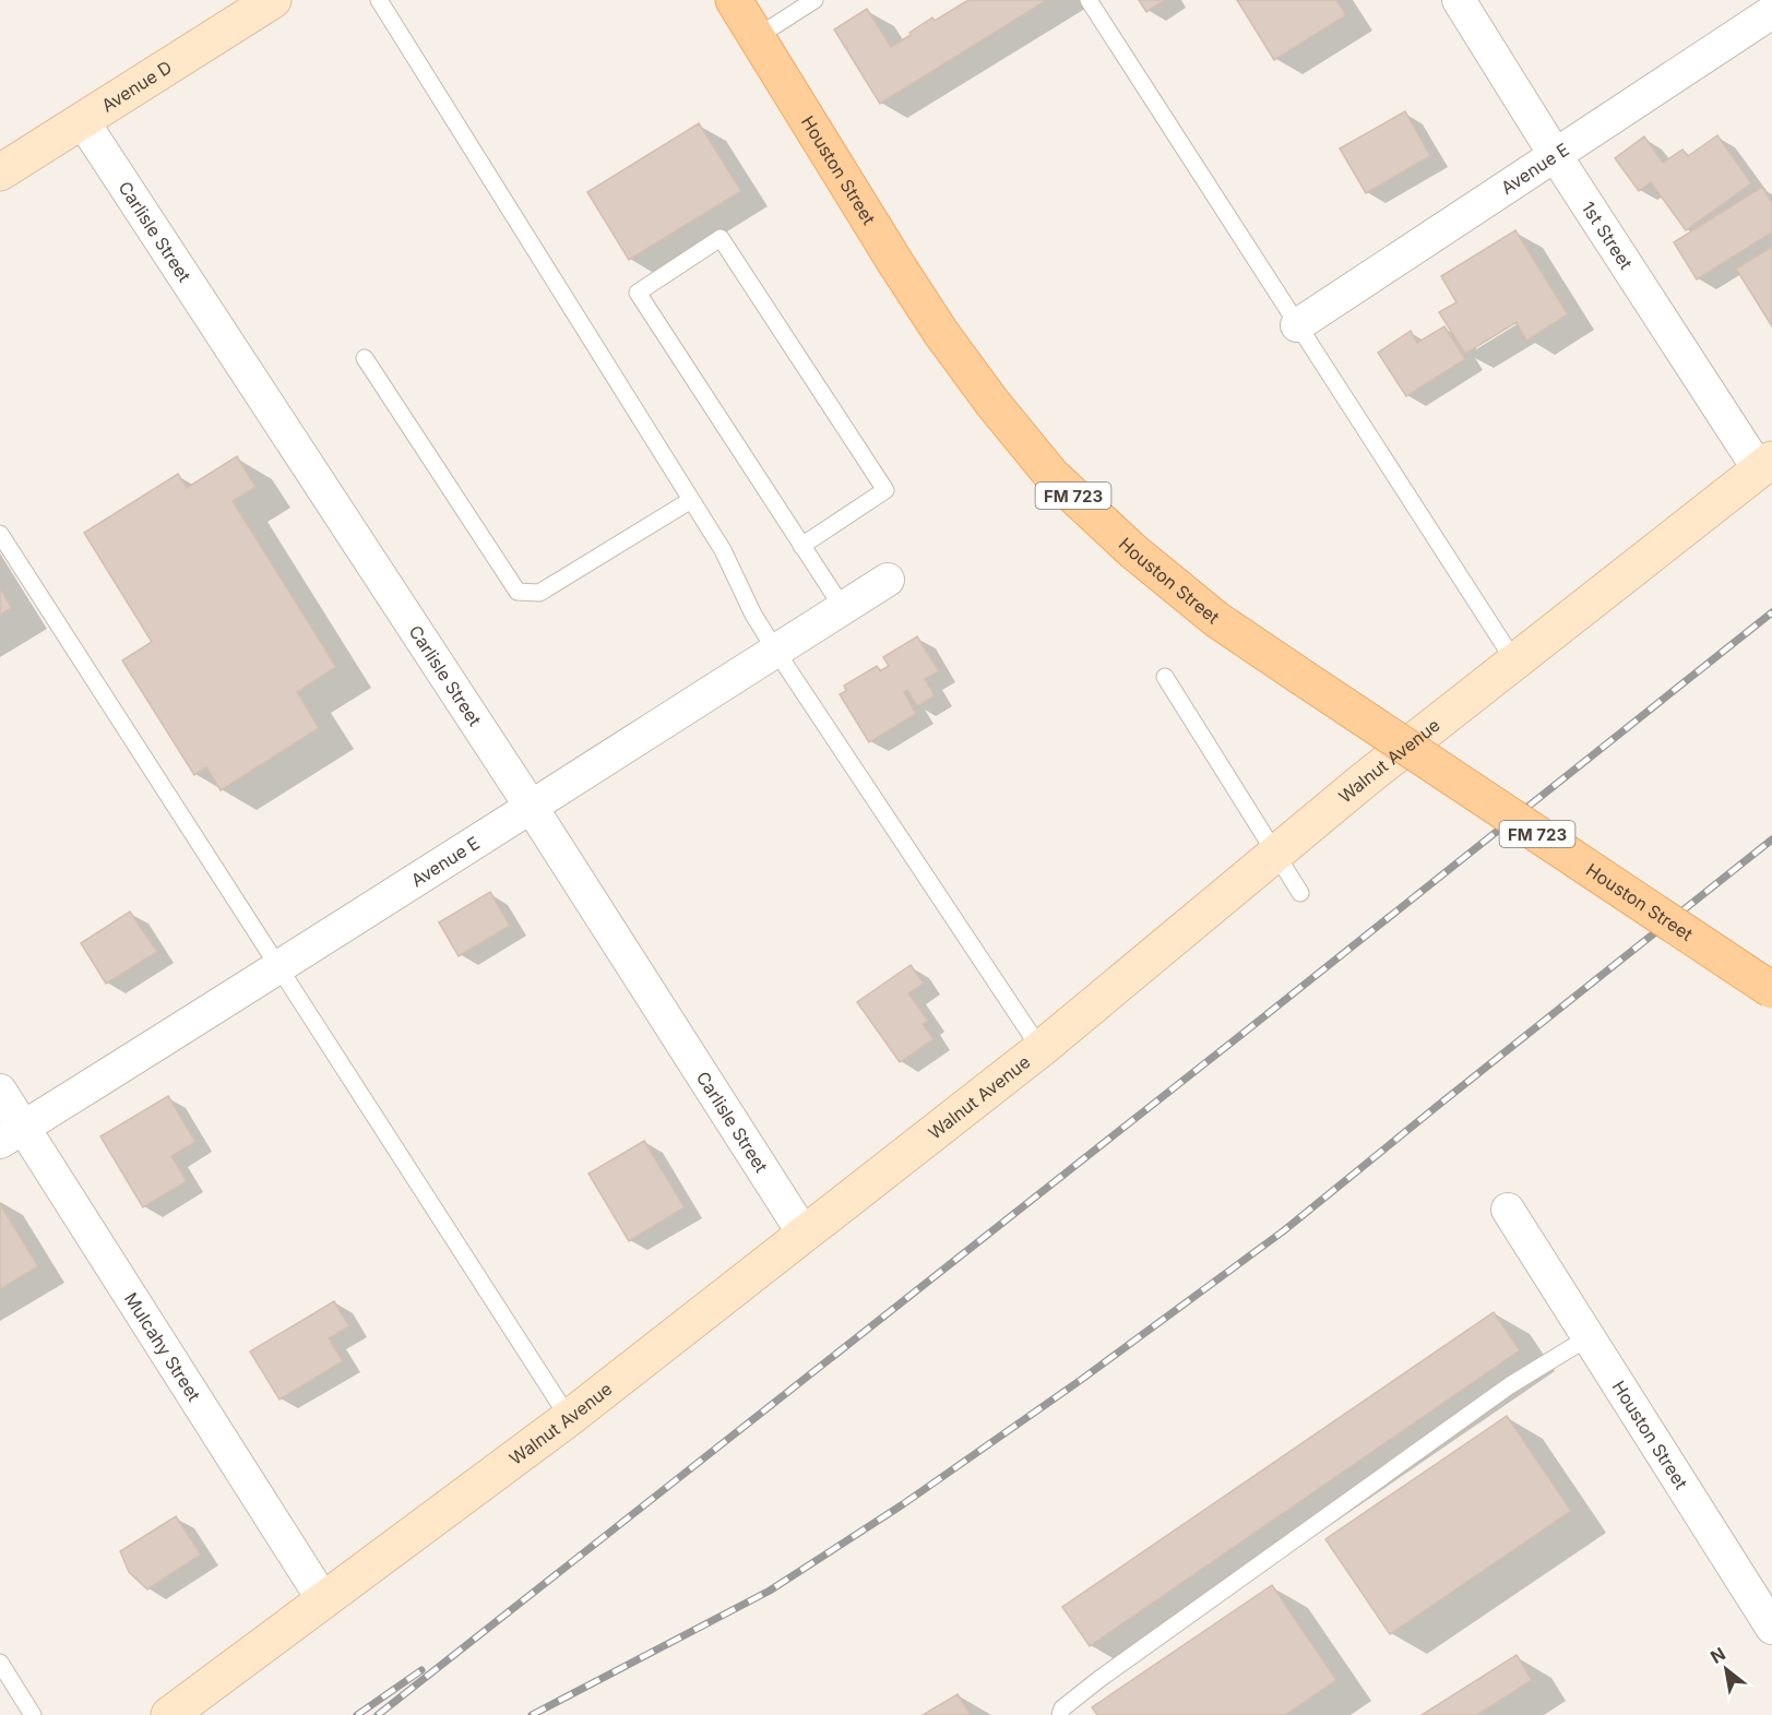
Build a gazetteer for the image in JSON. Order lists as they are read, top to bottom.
{
  "streets": {
    "main road": ["Houston Street", "FM 723"],
    "street": [
      "Avenue D",
      "Avenue E",
      "Carlisle Street",
      "1st Street",
      "Walnut Avenue",
      "Mulcahy Street"
    ]
  },
  "crossings": [
    ["Avenue D", "Carlisle Street"],
    ["Avenue E", "Carlisle Street"],
    ["Avenue E", "1st Street"],
    ["Avenue E", "Mulcahy Street"],
    ["Carlisle Street", "Walnut Avenue"],
    ["1st Street", "Walnut Avenue"],
    ["Walnut Avenue", "Mulcahy Street"]
  ],
  "north": "top left"
}
